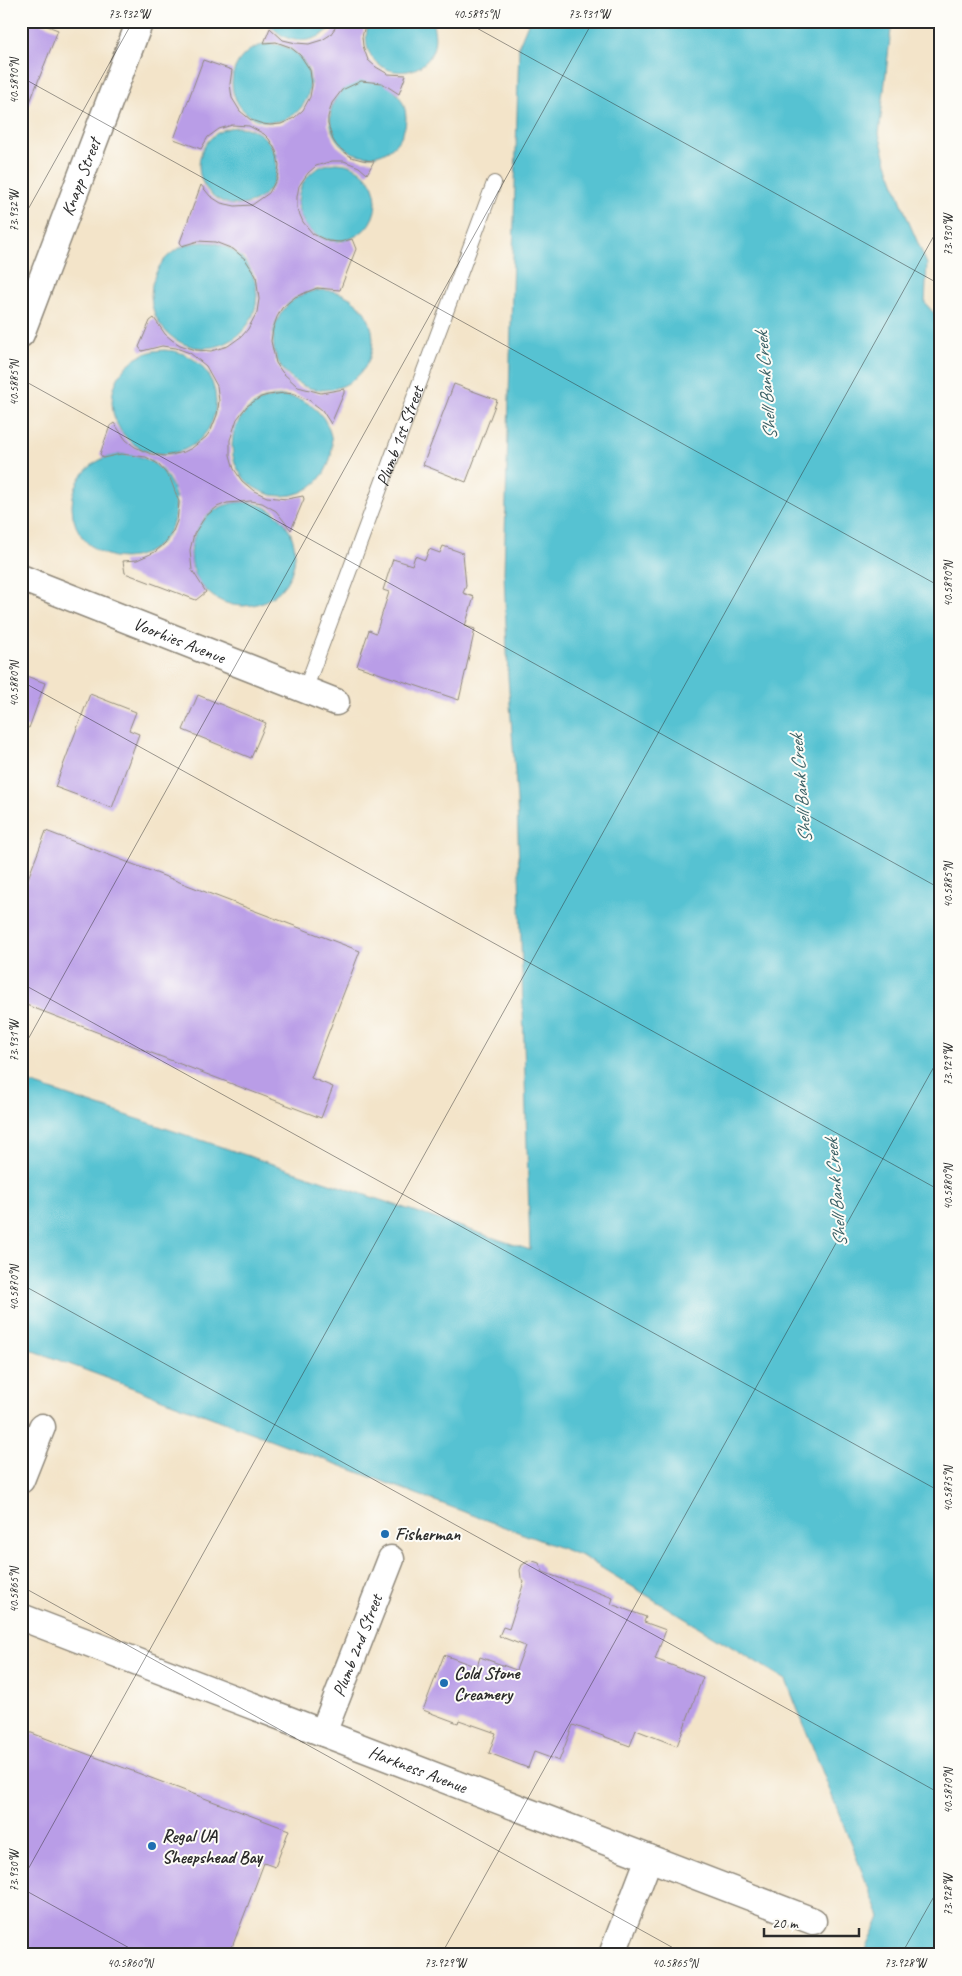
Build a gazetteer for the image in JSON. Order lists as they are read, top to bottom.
{
  "streets": {
    "street": [
      "Knapp Street",
      "Voorhies Avenue",
      "Plumb 2nd Street",
      "Harkness Avenue"
    ],
    "lane": ["Plumb 1st Street"]
  },
  "crossings": [
    ["Plumb 1st Street", "Voorhies Avenue"],
    ["Plumb 2nd Street", "Harkness Avenue"]
  ],
  "water": ["Shell Bank Creek"],
  "places": ["Fisherman", "Cold Stone Creamery", "Regal UA Sheepshead Bay"],
  "scale_bar": "20 m",
  "coordinates": [
    "73.932°W",
    "40.5895°N",
    "73.931°W",
    "40.5890°N",
    "73.930°W",
    "40.5885°N",
    "40.5880°N",
    "73.929°W",
    "40.5870°N",
    "40.5875°N",
    "40.5865°N",
    "73.928°W",
    "40.5860°N"
  ]
}
